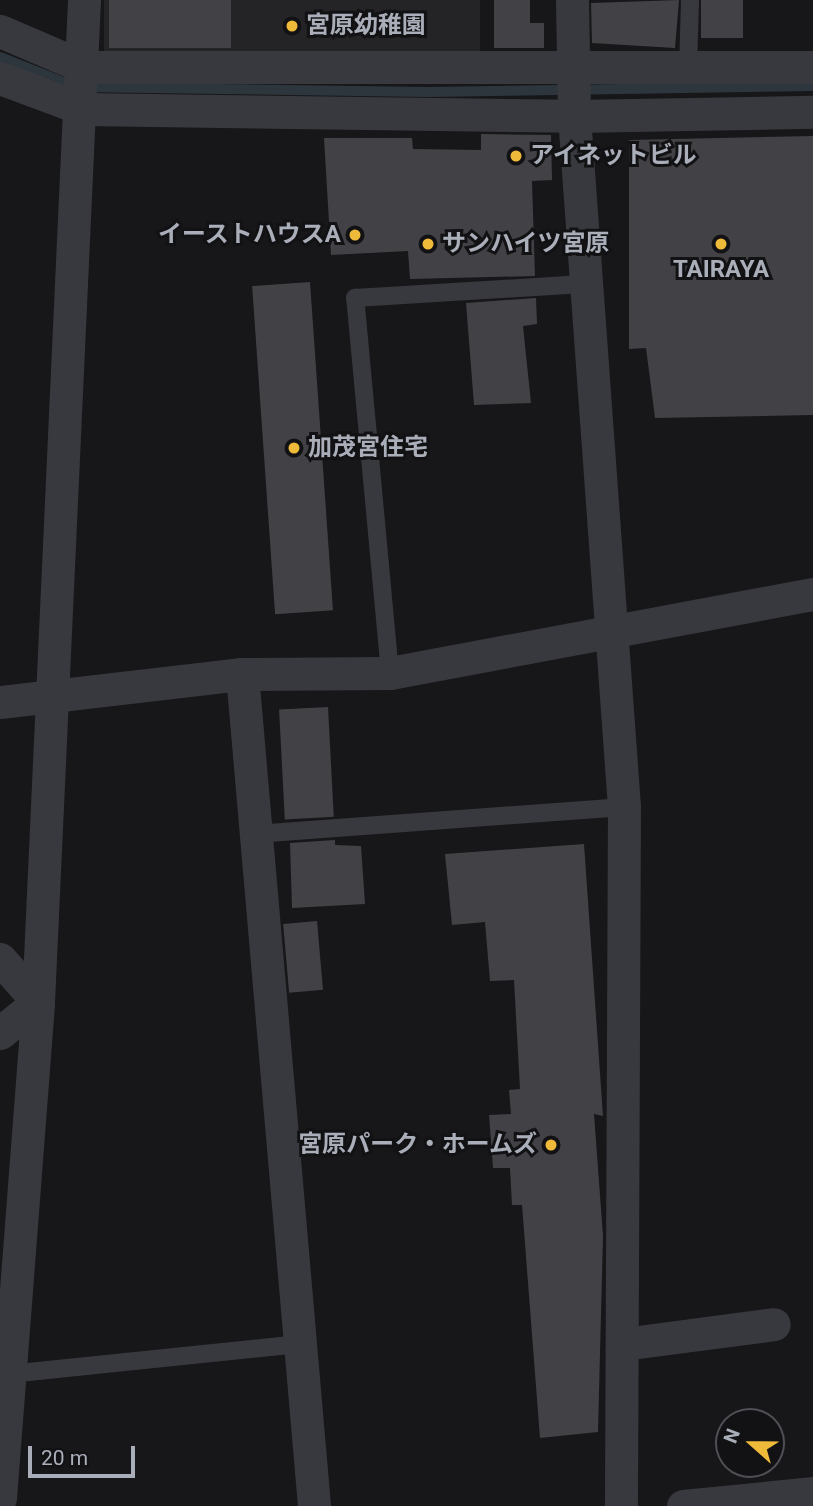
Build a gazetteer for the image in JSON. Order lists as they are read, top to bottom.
{
  "places": [
    "宮原幼稚園",
    "アイネットビル",
    "イーストハウスA",
    "サンハイツ宮原",
    "TAIRAYA",
    "加茂宮住宅",
    "宮原パーク・ホームズ"
  ],
  "scale_bar": "20 m",
  "north": "left"
}
